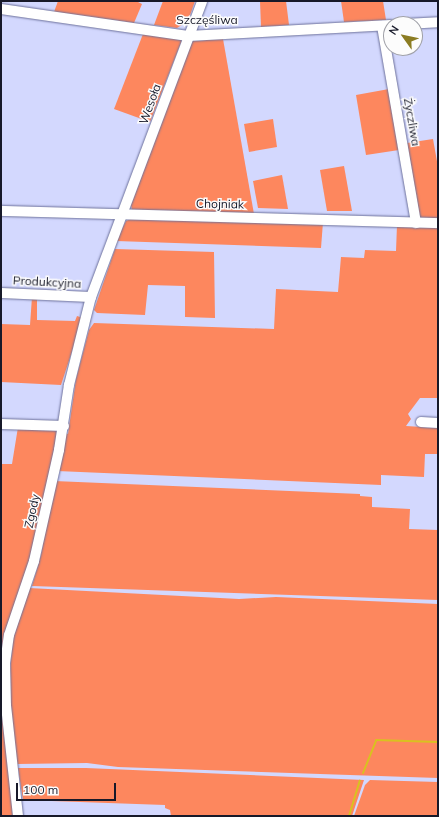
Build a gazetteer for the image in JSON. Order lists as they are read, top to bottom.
{
  "streets": {
    "street": [
      "Szczęśliwa",
      "Wesoła",
      "Życzliwa",
      "Chojniak",
      "Produkcyjna",
      "Zgody"
    ]
  },
  "crossings": [
    ["Szczęśliwa", "Wesoła"],
    ["Wesoła", "Chojniak"],
    ["Wesoła", "Zgody"],
    ["Życzliwa", "Chojniak"],
    ["Chojniak", "Zgody"],
    ["Produkcyjna", "Zgody"]
  ],
  "scale_bar": "100 m",
  "north": "top left"
}
